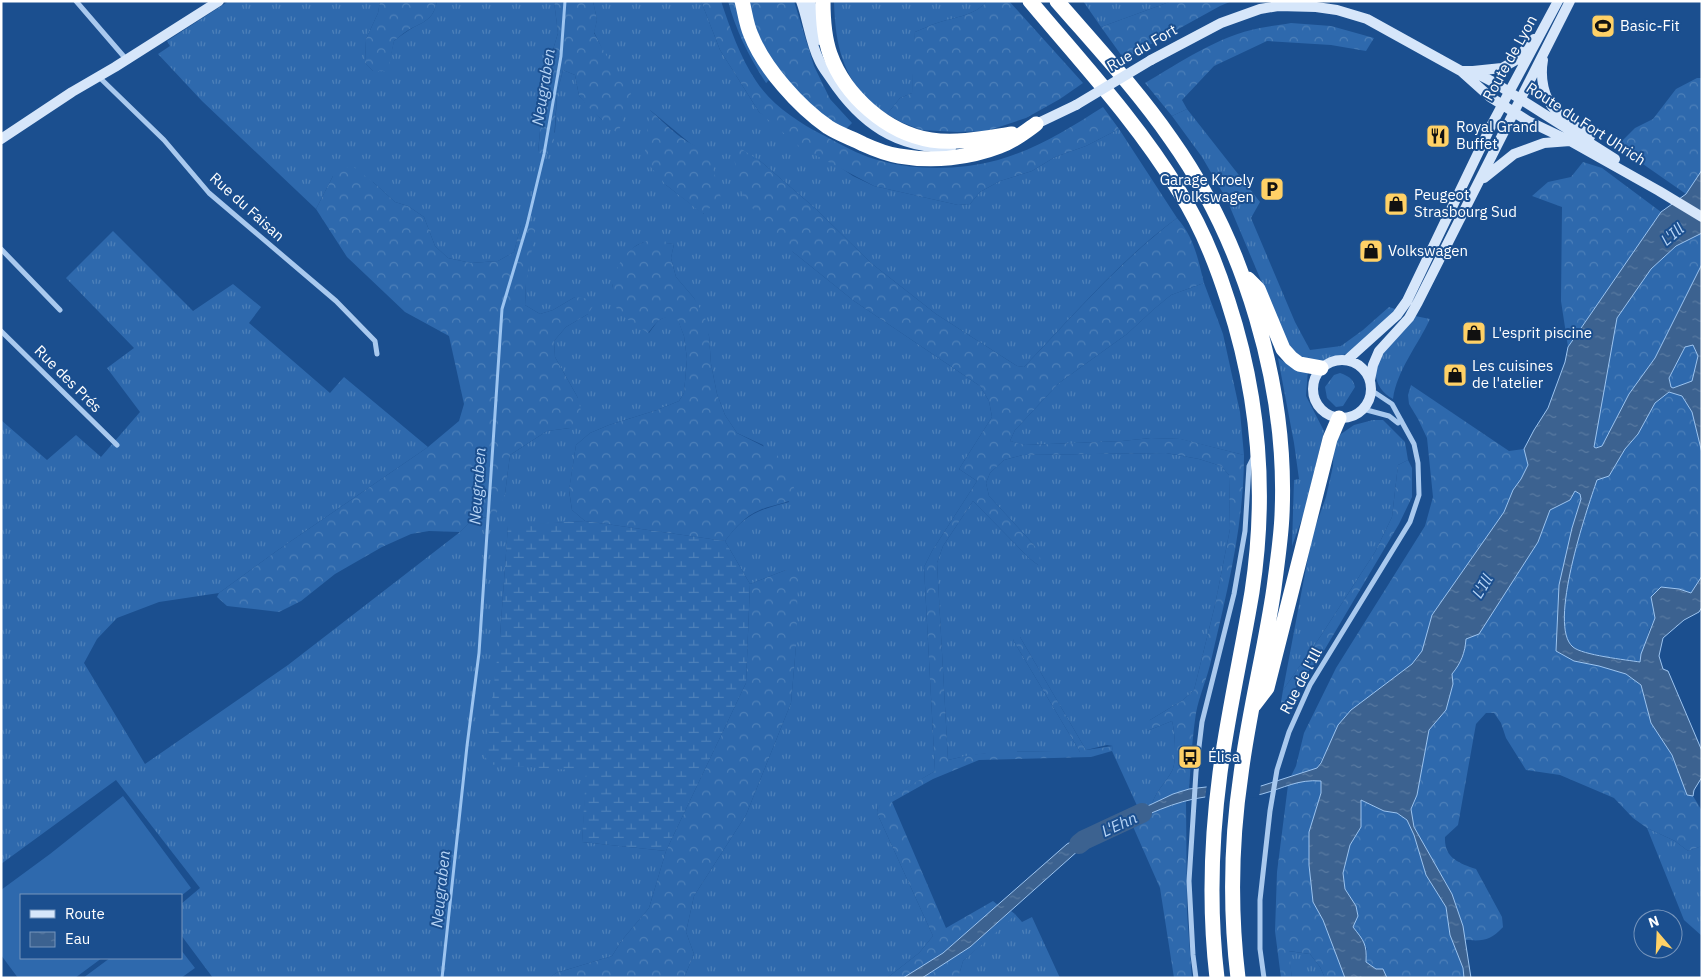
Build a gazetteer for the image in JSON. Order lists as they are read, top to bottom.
{
  "streets": {
    "main road": ["Rue du Fort", "Route de Lyon", "Route du Fort Uhrich"],
    "street": ["Rue du Faisan", "Rue des Prés", "Rue de l'Ill"]
  },
  "crossings": [
    ["Rue du Fort", "Route du Fort Uhrich"],
    ["Route de Lyon", "Route du Fort Uhrich"],
    ["Route de Lyon", "Rue de l'Ill"]
  ],
  "water": ["Neugraben", "L'Ill", "L'Ehn"],
  "places": {
    "sports": ["Basic-Fit"],
    "restaurant": ["Royal Grand Buffet"],
    "parking": ["Garage Kroely Volkswagen"],
    "shop": [
      "Peugeot Strasbourg Sud",
      "Volkswagen",
      "L'esprit piscine",
      "Les cuisines de l'atelier"
    ],
    "bus stop": ["Élisa"]
  },
  "legend": ["Route", "Eau"],
  "north": "top"
}
